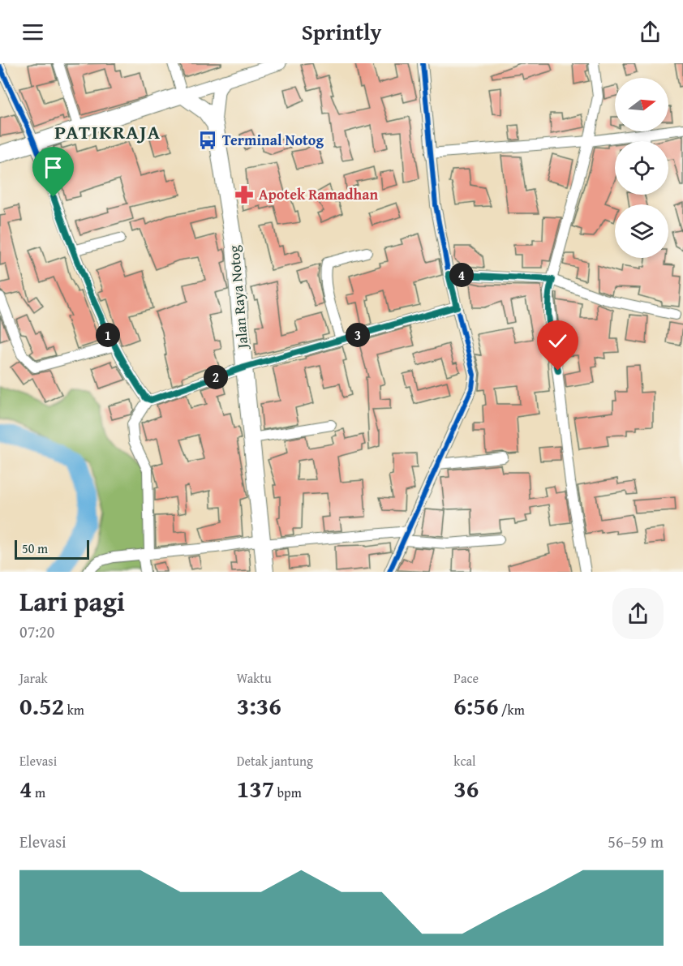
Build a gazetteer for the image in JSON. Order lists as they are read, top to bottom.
{
  "streets": {
    "highway": ["Jalan Raya Notog"]
  },
  "districts": ["PATIKRAJA"],
  "places": {
    "bus stop": ["Terminal Notog"],
    "pharmacy": ["Apotek Ramadhan"]
  },
  "scale_bar": "50 m",
  "north": "right",
  "page": {
    "header": "Sprintly",
    "pins": [
      "4",
      "1",
      "3",
      "2"
    ],
    "scale": "50 m",
    "heading": ["Lari pagi", "07:20"],
    "stats": [
      ["Jarak", "0.52 km"],
      ["Waktu", "3:36"],
      ["Pace", "6:56 /km"],
      ["Elevasi", "4 m"],
      ["Detak jantung", "137 bpm"],
      ["kcal", "36"]
    ],
    "chart": ["Elevasi", "56–59 m"]
  }
}
